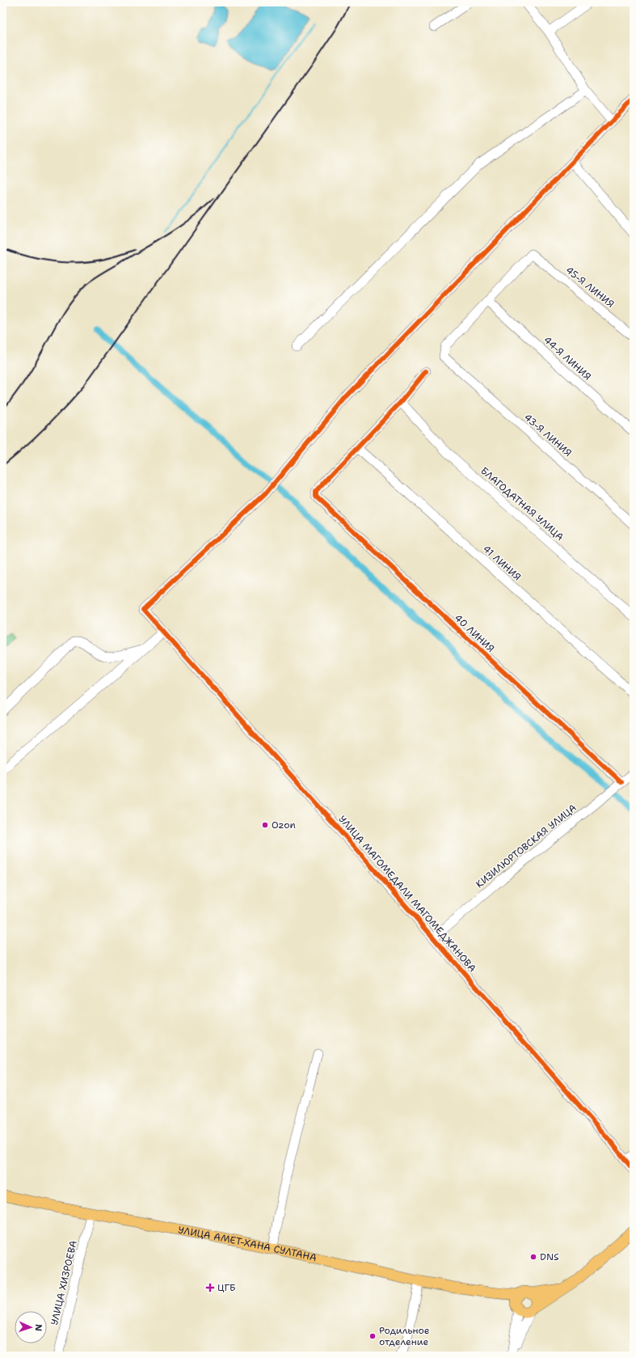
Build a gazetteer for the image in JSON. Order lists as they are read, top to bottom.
{
  "streets": {
    "main road": ["УЛИЦА АМЕТ-ХАНА СУЛТАНА"],
    "street": [
      "45-Я ЛИНИЯ",
      "44-Я ЛИНИЯ",
      "43-Я ЛИНИЯ",
      "БЛАГОДАТНАЯ УЛИЦА",
      "41 ЛИНИЯ",
      "40 ЛИНИЯ",
      "КИЗИЛЮРТОВСКАЯ УЛИЦА",
      "УЛИЦА МАГОМЕДАЛИ МАГОМЕДЖАНОВA",
      "УЛИЦА ХИЗРОЕВА"
    ]
  },
  "crossings": [
    ["45-Я ЛИНИЯ", "44-Я ЛИНИЯ"],
    ["45-Я ЛИНИЯ", "43-Я ЛИНИЯ"],
    ["44-Я ЛИНИЯ", "43-Я ЛИНИЯ"],
    ["41 ЛИНИЯ", "40 ЛИНИЯ"],
    ["40 ЛИНИЯ", "КИЗИЛЮРТОВСКАЯ УЛИЦА"],
    ["КИЗИЛЮРТОВСКАЯ УЛИЦА", "УЛИЦА МАГОМЕДАЛИ МАГОМЕДЖАНОВA"],
    ["УЛИЦА АМЕТ-ХАНА СУЛТАНА", "УЛИЦА ХИЗРОЕВА"]
  ],
  "places": {
    "other": ["Ozon", "DNS", "Родильное отделение"],
    "health": ["ЦГБ"]
  },
  "north": "right"
}
